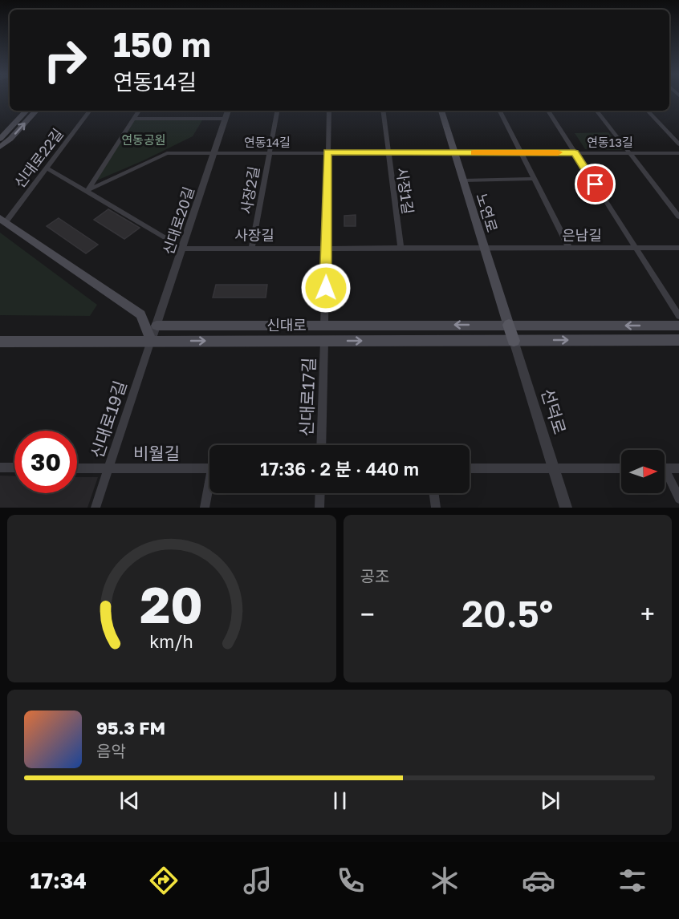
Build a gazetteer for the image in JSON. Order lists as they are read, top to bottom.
{
  "streets": {
    "main road": ["노연로", "신대로", "선덕로"],
    "street": [
      "연동14길",
      "연동13길",
      "신대로22길",
      "사장2길",
      "사장1길",
      "신대로20길",
      "사장길",
      "은남길",
      "신대로17길",
      "신대로19길",
      "비월길"
    ]
  },
  "crossings": [
    ["연동14길", "연동13길"],
    ["연동14길", "사장2길"],
    ["연동14길", "사장1길"],
    ["연동14길", "노연로"],
    ["연동14길", "신대로20길"],
    ["연동13길", "노연로"],
    ["사장2길", "사장길"],
    ["사장1길", "사장길"],
    ["노연로", "사장길"],
    ["노연로", "은남길"],
    ["노연로", "신대로"],
    ["노연로", "선덕로"],
    ["신대로20길", "사장길"],
    ["신대로20길", "신대로"],
    ["신대로20길", "신대로19길"],
    ["사장길", "은남길"],
    ["신대로", "신대로17길"],
    ["신대로", "선덕로"],
    ["신대로", "신대로19길"],
    ["신대로19길", "비월길"]
  ],
  "parks": ["연동공원"],
  "north": "right",
  "page": {
    "turn": ["150 m", "연동14길"],
    "limit": "30",
    "trip": "17:36 · 2 분 · 440 m",
    "tile": "공조",
    "heat": ["−", "20.5°", "+"],
    "song": ["95.3 FM", "음악"],
    "tabs": "17:34",
    "gauge": ["20", "km/h"]
  }
}
